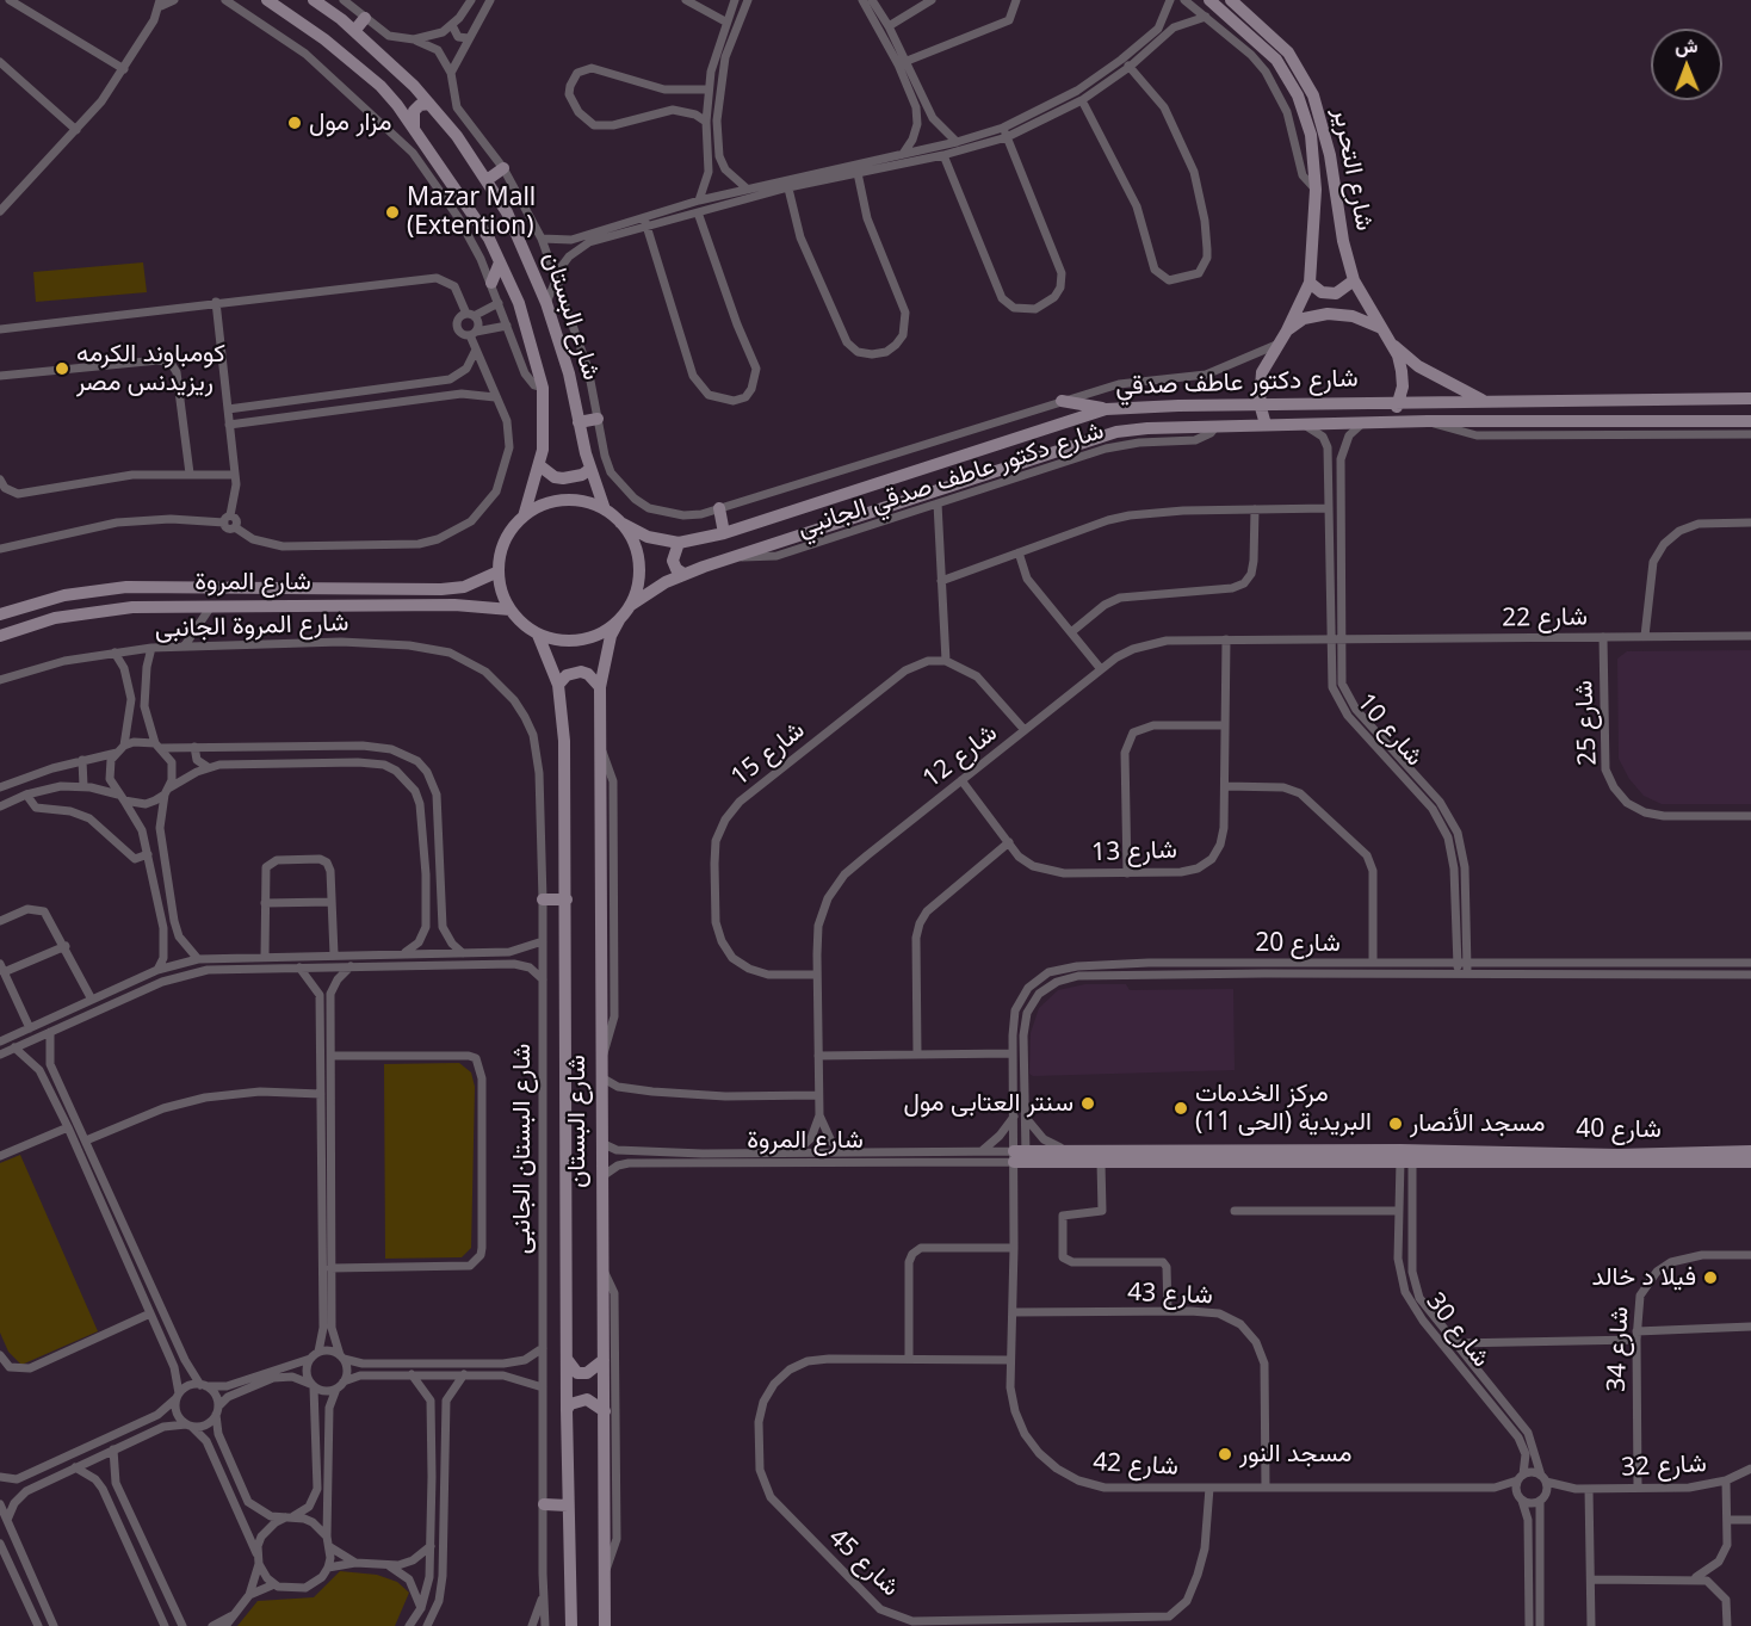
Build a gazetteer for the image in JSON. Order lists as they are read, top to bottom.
{
  "streets": {
    "street": [
      "شارع التحرير",
      "شارع البستان",
      "شارع دكتور عاطف صدقي",
      "شارع دكتور عاطف صدقي الجانبي",
      "شارع المروة",
      "شارع 22",
      "شارع المروة الجانبى",
      "شارع 25",
      "شارع 10",
      "شارع 15",
      "شارع 12",
      "شارع 13",
      "شارع 20",
      "شارع 40",
      "شارع البستان الجانبى",
      "شارع 43",
      "شارع 30",
      "شارع 34",
      "شارع 42",
      "شارع 32",
      "شارع 45"
    ]
  },
  "crossings": [
    ["شارع التحرير", "شارع دكتور عاطف صدقي"],
    ["شارع البستان", "شارع دكتور عاطف صدقي"],
    ["شارع البستان", "شارع المروة"],
    ["شارع دكتور عاطف صدقي", "شارع دكتور عاطف صدقي الجانبي"],
    ["شارع دكتور عاطف صدقي", "شارع المروة"],
    ["شارع دكتور عاطف صدقي", "شارع 10"],
    ["شارع المروة", "شارع 12"],
    ["شارع المروة", "شارع 20"],
    ["شارع المروة", "شارع 40"],
    ["شارع المروة", "شارع 42"],
    ["شارع 22", "شارع 25"],
    ["شارع 22", "شارع 10"],
    ["شارع 22", "شارع 12"],
    ["شارع المروة الجانبى", "شارع البستان الجانبى"],
    ["شارع 10", "شارع 12"],
    ["شارع 10", "شارع 20"],
    ["شارع 15", "شارع 12"],
    ["شارع 12", "شارع 13"],
    ["شارع 20", "شارع 40"],
    ["شارع 20", "شارع 42"],
    ["شارع 40", "شارع 30"],
    ["شارع 40", "شارع 42"],
    ["شارع 43", "شارع 42"],
    ["شارع 30", "شارع 42"],
    ["شارع 30", "شارع 32"],
    ["شارع 34", "شارع 32"],
    ["شارع 42", "شارع 32"],
    ["شارع 42", "شارع 45"]
  ],
  "places": [
    "مزار مول",
    "Mazar Mall (Extention)",
    "كومباوند الكرمه ريزيدنس مصر",
    "سنتر العتابى مول",
    "مركز الخدمات البريدية (الحى 11)",
    "مسجد الأنصار",
    "فيلا د خالد",
    "مسجد النور"
  ],
  "north": "top"
}
